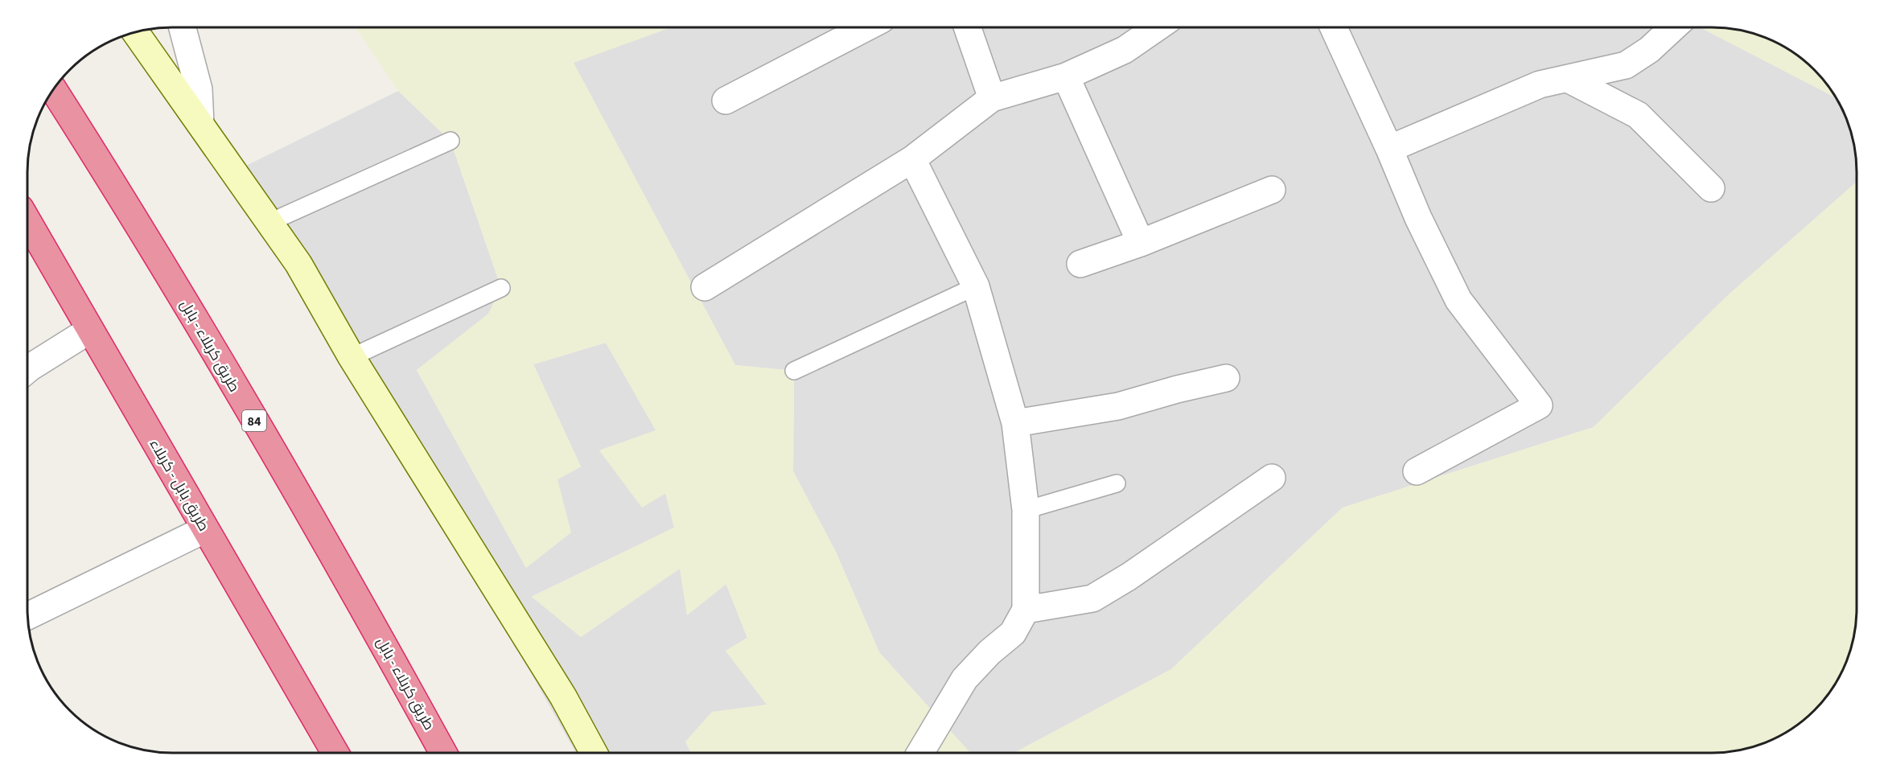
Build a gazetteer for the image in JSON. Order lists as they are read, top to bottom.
{
  "streets": {
    "highway": ["طريق كربلاء - بابل", "84", "طريق بابل - كربلاء"]
  }
}
